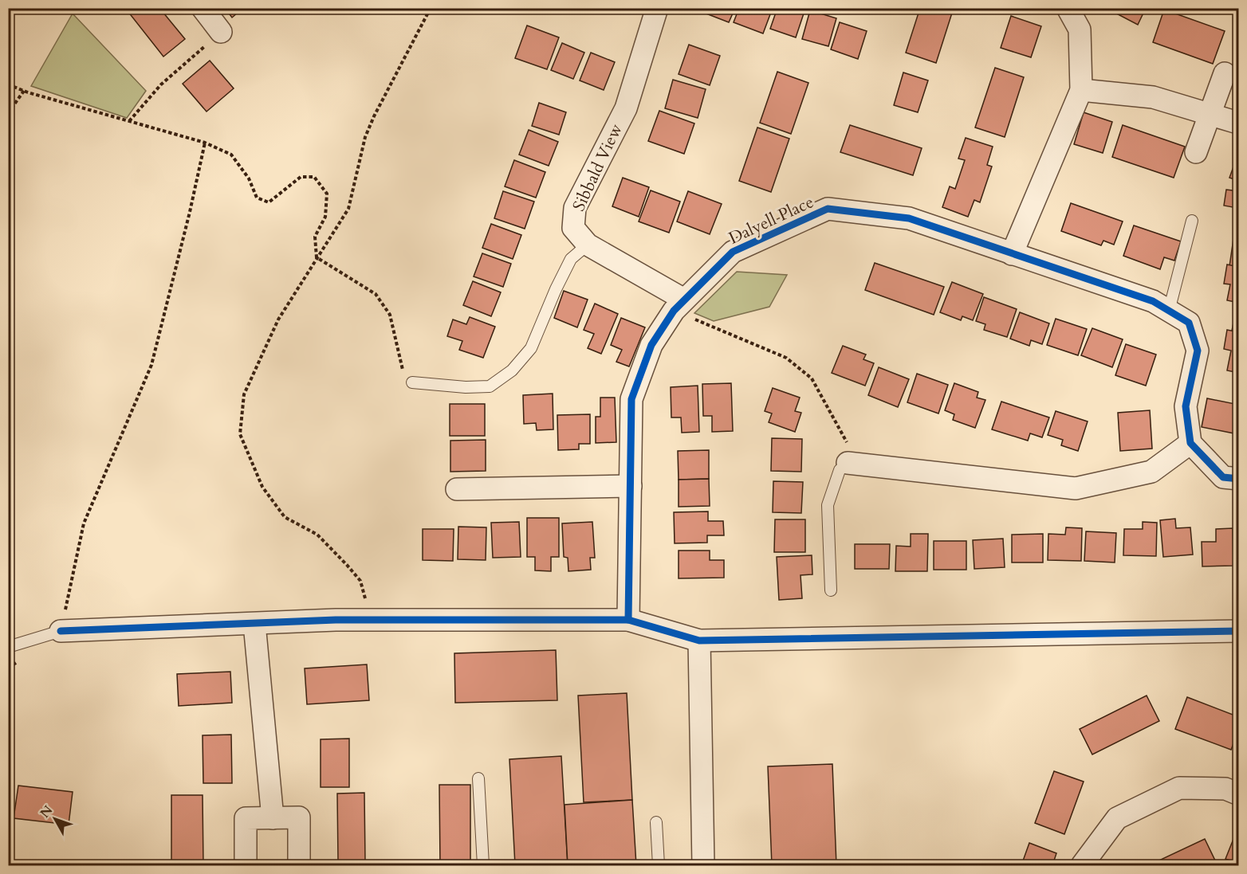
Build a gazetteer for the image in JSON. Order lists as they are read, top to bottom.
{
  "streets": {
    "street": ["Sibbald View", "Dalyell Place"]
  },
  "crossings": [
    ["Sibbald View", "Dalyell Place"]
  ],
  "north": "top left"
}
